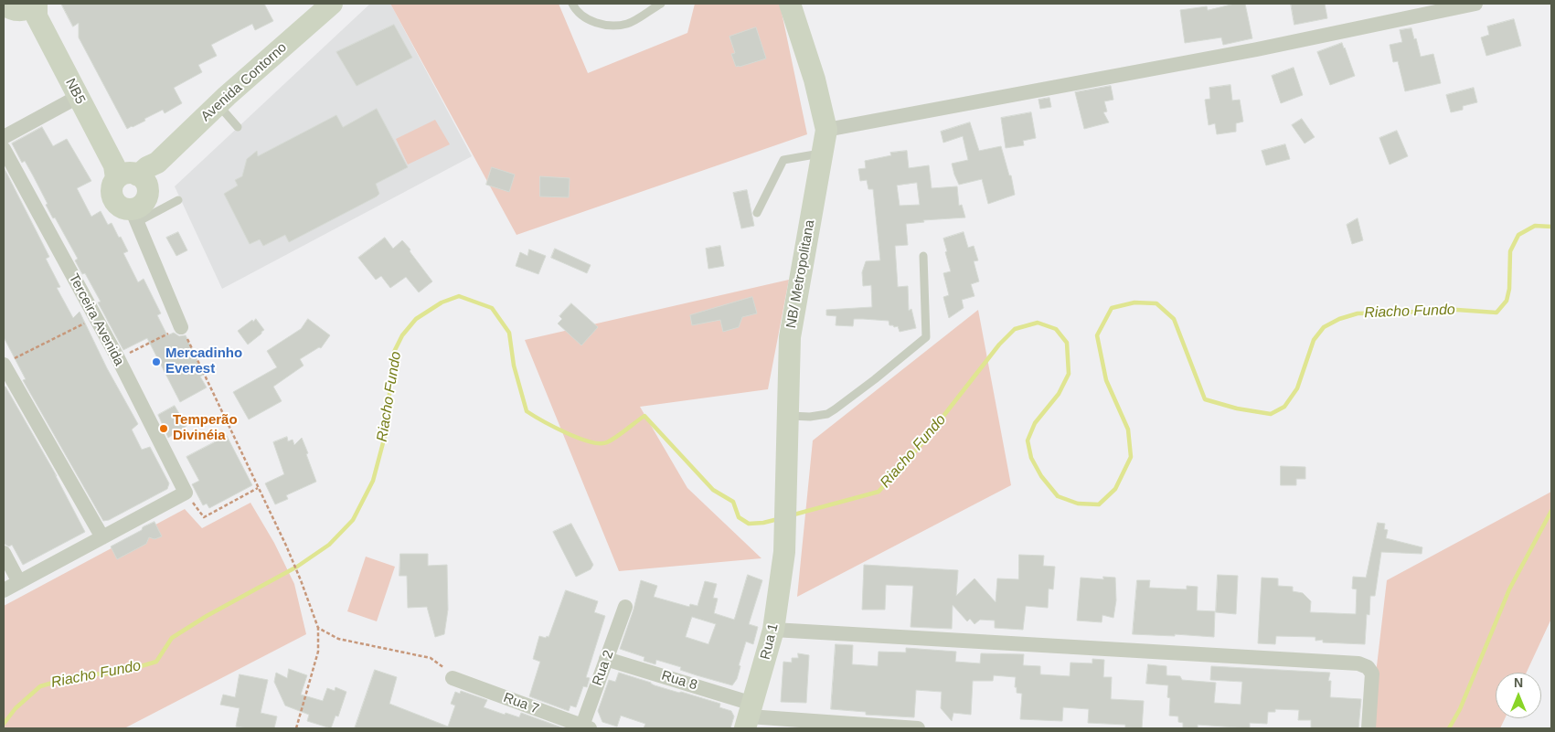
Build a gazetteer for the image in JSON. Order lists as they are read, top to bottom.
{
  "streets": {
    "street": [
      "Avenida Contorno",
      "NB5",
      "NB/ Metropolitana",
      "Terceira Avenida",
      "Rua 1",
      "Rua 2",
      "Rua 8",
      "Rua 7"
    ]
  },
  "crossings": [
    ["Avenida Contorno", "NB5"],
    ["NB/ Metropolitana", "Rua 1"],
    ["Rua 1", "Rua 8"],
    ["Rua 2", "Rua 8"],
    ["Rua 2", "Rua 7"]
  ],
  "water": ["Riacho Fundo"],
  "places": ["Mercadinho Everest", "Temperão Divinéia"],
  "north": "top"
}
